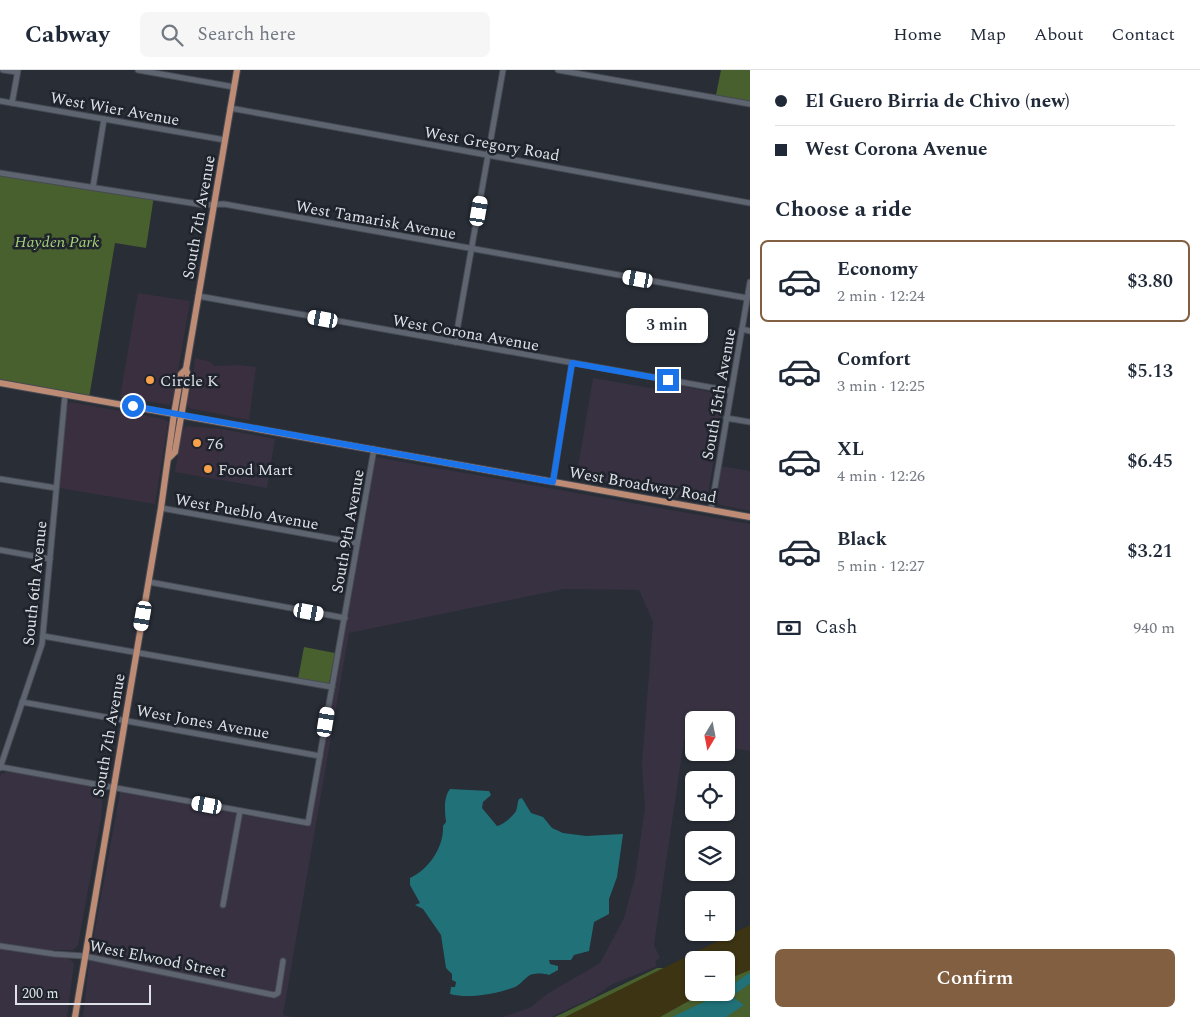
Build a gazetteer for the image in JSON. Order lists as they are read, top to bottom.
{
  "streets": {
    "main road": ["South 7th Avenue", "West Broadway Road"],
    "street": [
      "West Wier Avenue",
      "West Gregory Road",
      "West Tamarisk Avenue",
      "West Corona Avenue",
      "South 15th Avenue",
      "West Pueblo Avenue",
      "South 9th Avenue",
      "South 6th Avenue",
      "West Jones Avenue",
      "West Elwood Street"
    ]
  },
  "crossings": [
    ["West Wier Avenue", "South 7th Avenue"],
    ["West Gregory Road", "South 7th Avenue"],
    ["South 7th Avenue", "West Tamarisk Avenue"],
    ["South 7th Avenue", "West Corona Avenue"],
    ["South 7th Avenue", "West Broadway Road"],
    ["South 7th Avenue", "West Pueblo Avenue"],
    ["South 7th Avenue", "West Jones Avenue"],
    ["South 7th Avenue", "West Elwood Street"],
    ["West Tamarisk Avenue", "South 15th Avenue"],
    ["West Corona Avenue", "South 15th Avenue"],
    ["South 15th Avenue", "West Broadway Road"],
    ["West Broadway Road", "South 9th Avenue"],
    ["West Broadway Road", "South 6th Avenue"],
    ["West Pueblo Avenue", "South 9th Avenue"],
    ["South 9th Avenue", "West Jones Avenue"],
    ["South 6th Avenue", "West Jones Avenue"]
  ],
  "parks": ["Hayden Park"],
  "places": ["Circle K", "76", "Food Mart"],
  "scale_bar": "200 m",
  "north": "bottom",
  "page": {
    "header": "Cabway",
    "search": "Search here",
    "nav": [
      "Home",
      "Map",
      "About",
      "Contact"
    ],
    "banner": ["El Guero Birria de Chivo (new)", "West Corona Avenue"],
    "heading": "Choose a ride",
    "list": [
      {
        "name": "Economy",
        "note": "2 min · 12:24",
        "value": "$3.80"
      },
      {
        "name": "Comfort",
        "note": "3 min · 12:25",
        "value": "$5.13"
      },
      {
        "name": "XL",
        "note": "4 min · 12:26",
        "value": "$6.45"
      },
      {
        "name": "Black",
        "note": "5 min · 12:27",
        "value": "$3.21"
      }
    ],
    "bubble": "3 min",
    "pay": ["Cash", "940 m"],
    "map_buttons": ["+", "−"],
    "buttons": "Confirm",
    "scale": "200 m"
  }
}
